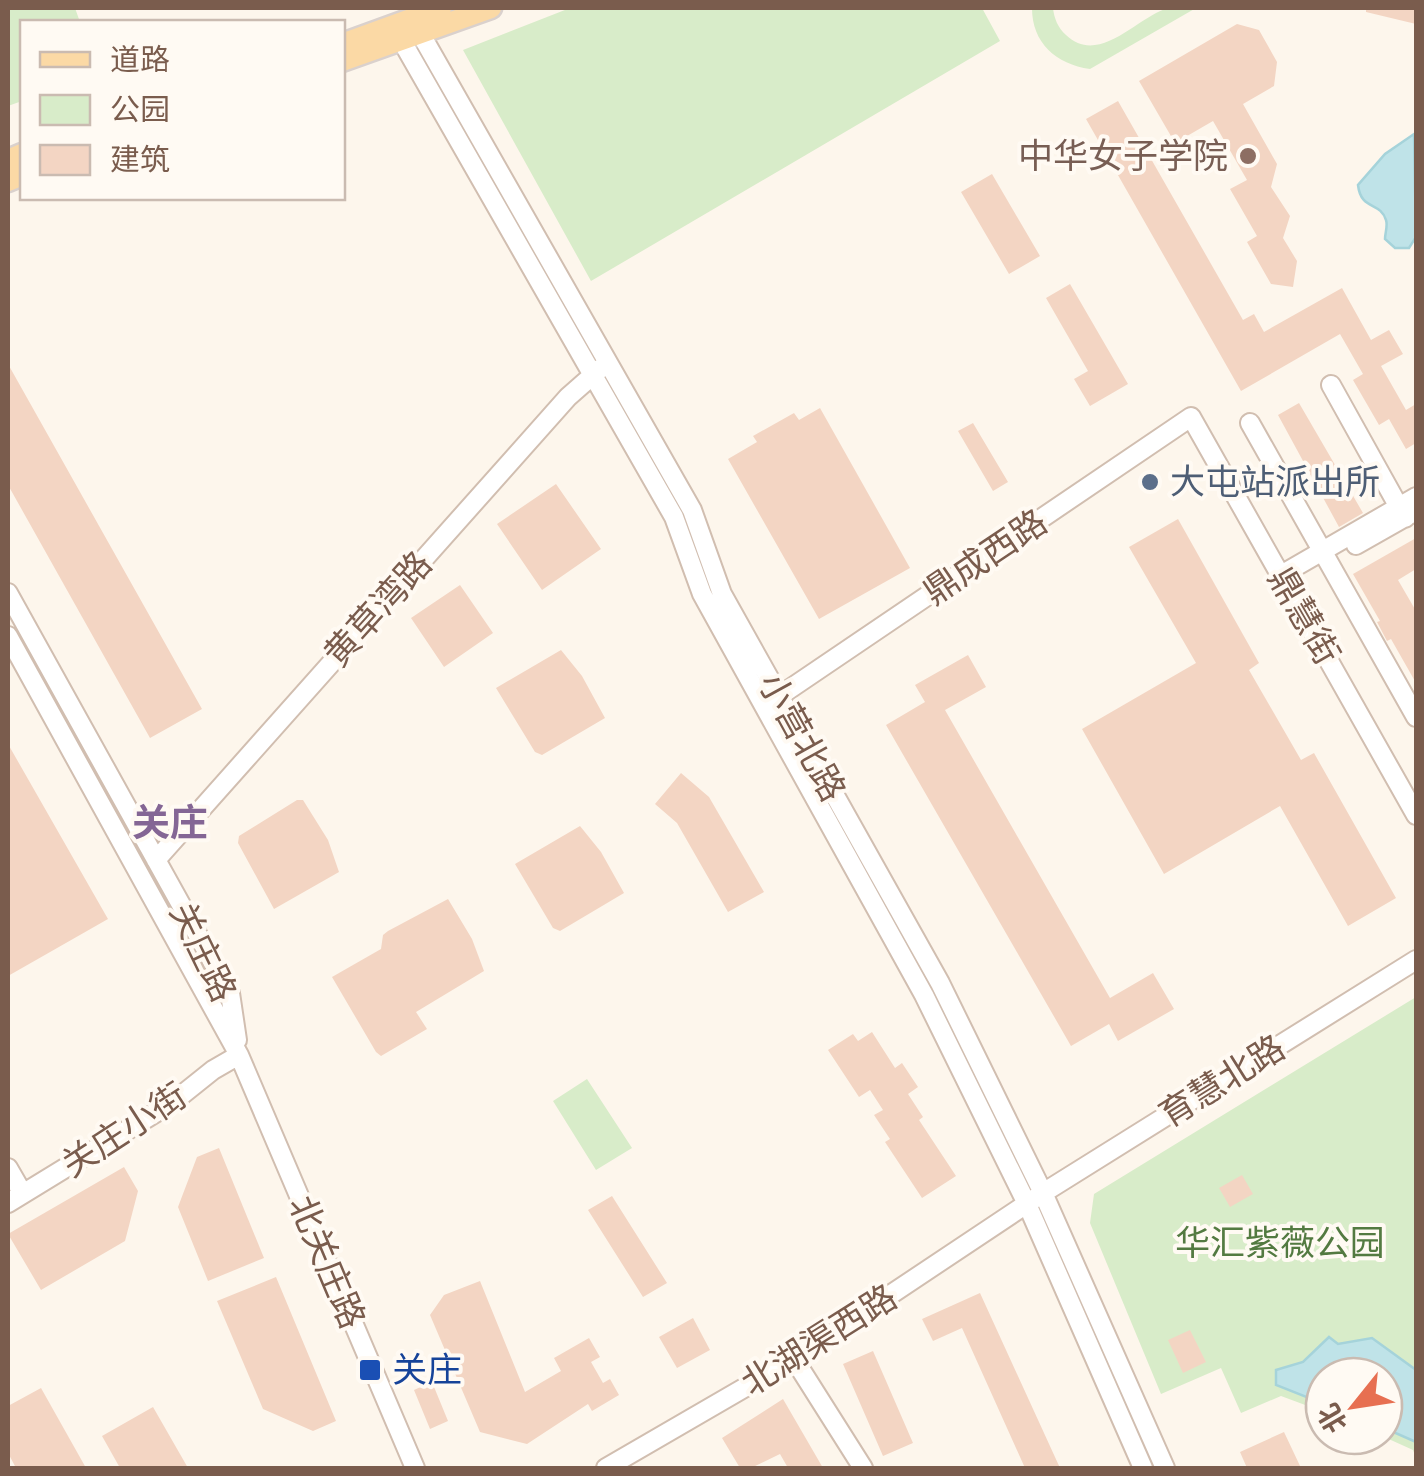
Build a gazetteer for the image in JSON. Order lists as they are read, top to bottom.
{
  "streets": {
    "street": [
      "鼎成西路",
      "黄草湾路",
      "鼎慧街",
      "小营北路",
      "关庄路",
      "育慧北路",
      "关庄小街",
      "北关庄路",
      "北湖渠西路"
    ]
  },
  "crossings": [
    ["鼎成西路", "鼎慧街"],
    ["鼎成西路", "小营北路"],
    ["黄草湾路", "小营北路"],
    ["黄草湾路", "关庄路"],
    ["小营北路", "育慧北路"],
    ["小营北路", "北湖渠西路"],
    ["关庄路", "关庄小街"],
    ["关庄路", "北关庄路"],
    ["育慧北路", "北湖渠西路"],
    ["关庄小街", "北关庄路"]
  ],
  "districts": ["关庄"],
  "parks": ["华汇紫薇公园"],
  "places": {
    "other": ["中华女子学院", "大屯站派出所"],
    "transit": ["关庄"]
  },
  "legend": ["道路", "公园", "建筑"],
  "north": "bottom left"
}
